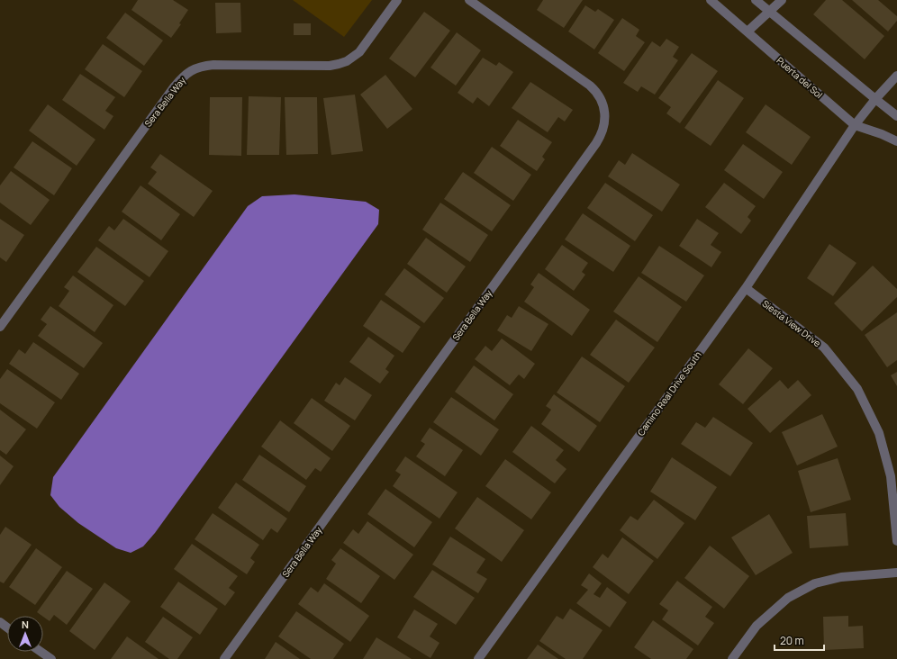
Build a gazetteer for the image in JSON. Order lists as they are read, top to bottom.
{
  "streets": {
    "street": [
      "Puerta del Sol",
      "Sera Bella Way",
      "Siesta View Drive",
      "Camino Real Drive South"
    ]
  },
  "crossings": [
    ["Puerta del Sol", "Camino Real Drive South"],
    ["Siesta View Drive", "Camino Real Drive South"]
  ],
  "scale_bar": "20 m",
  "north": "top"
}
